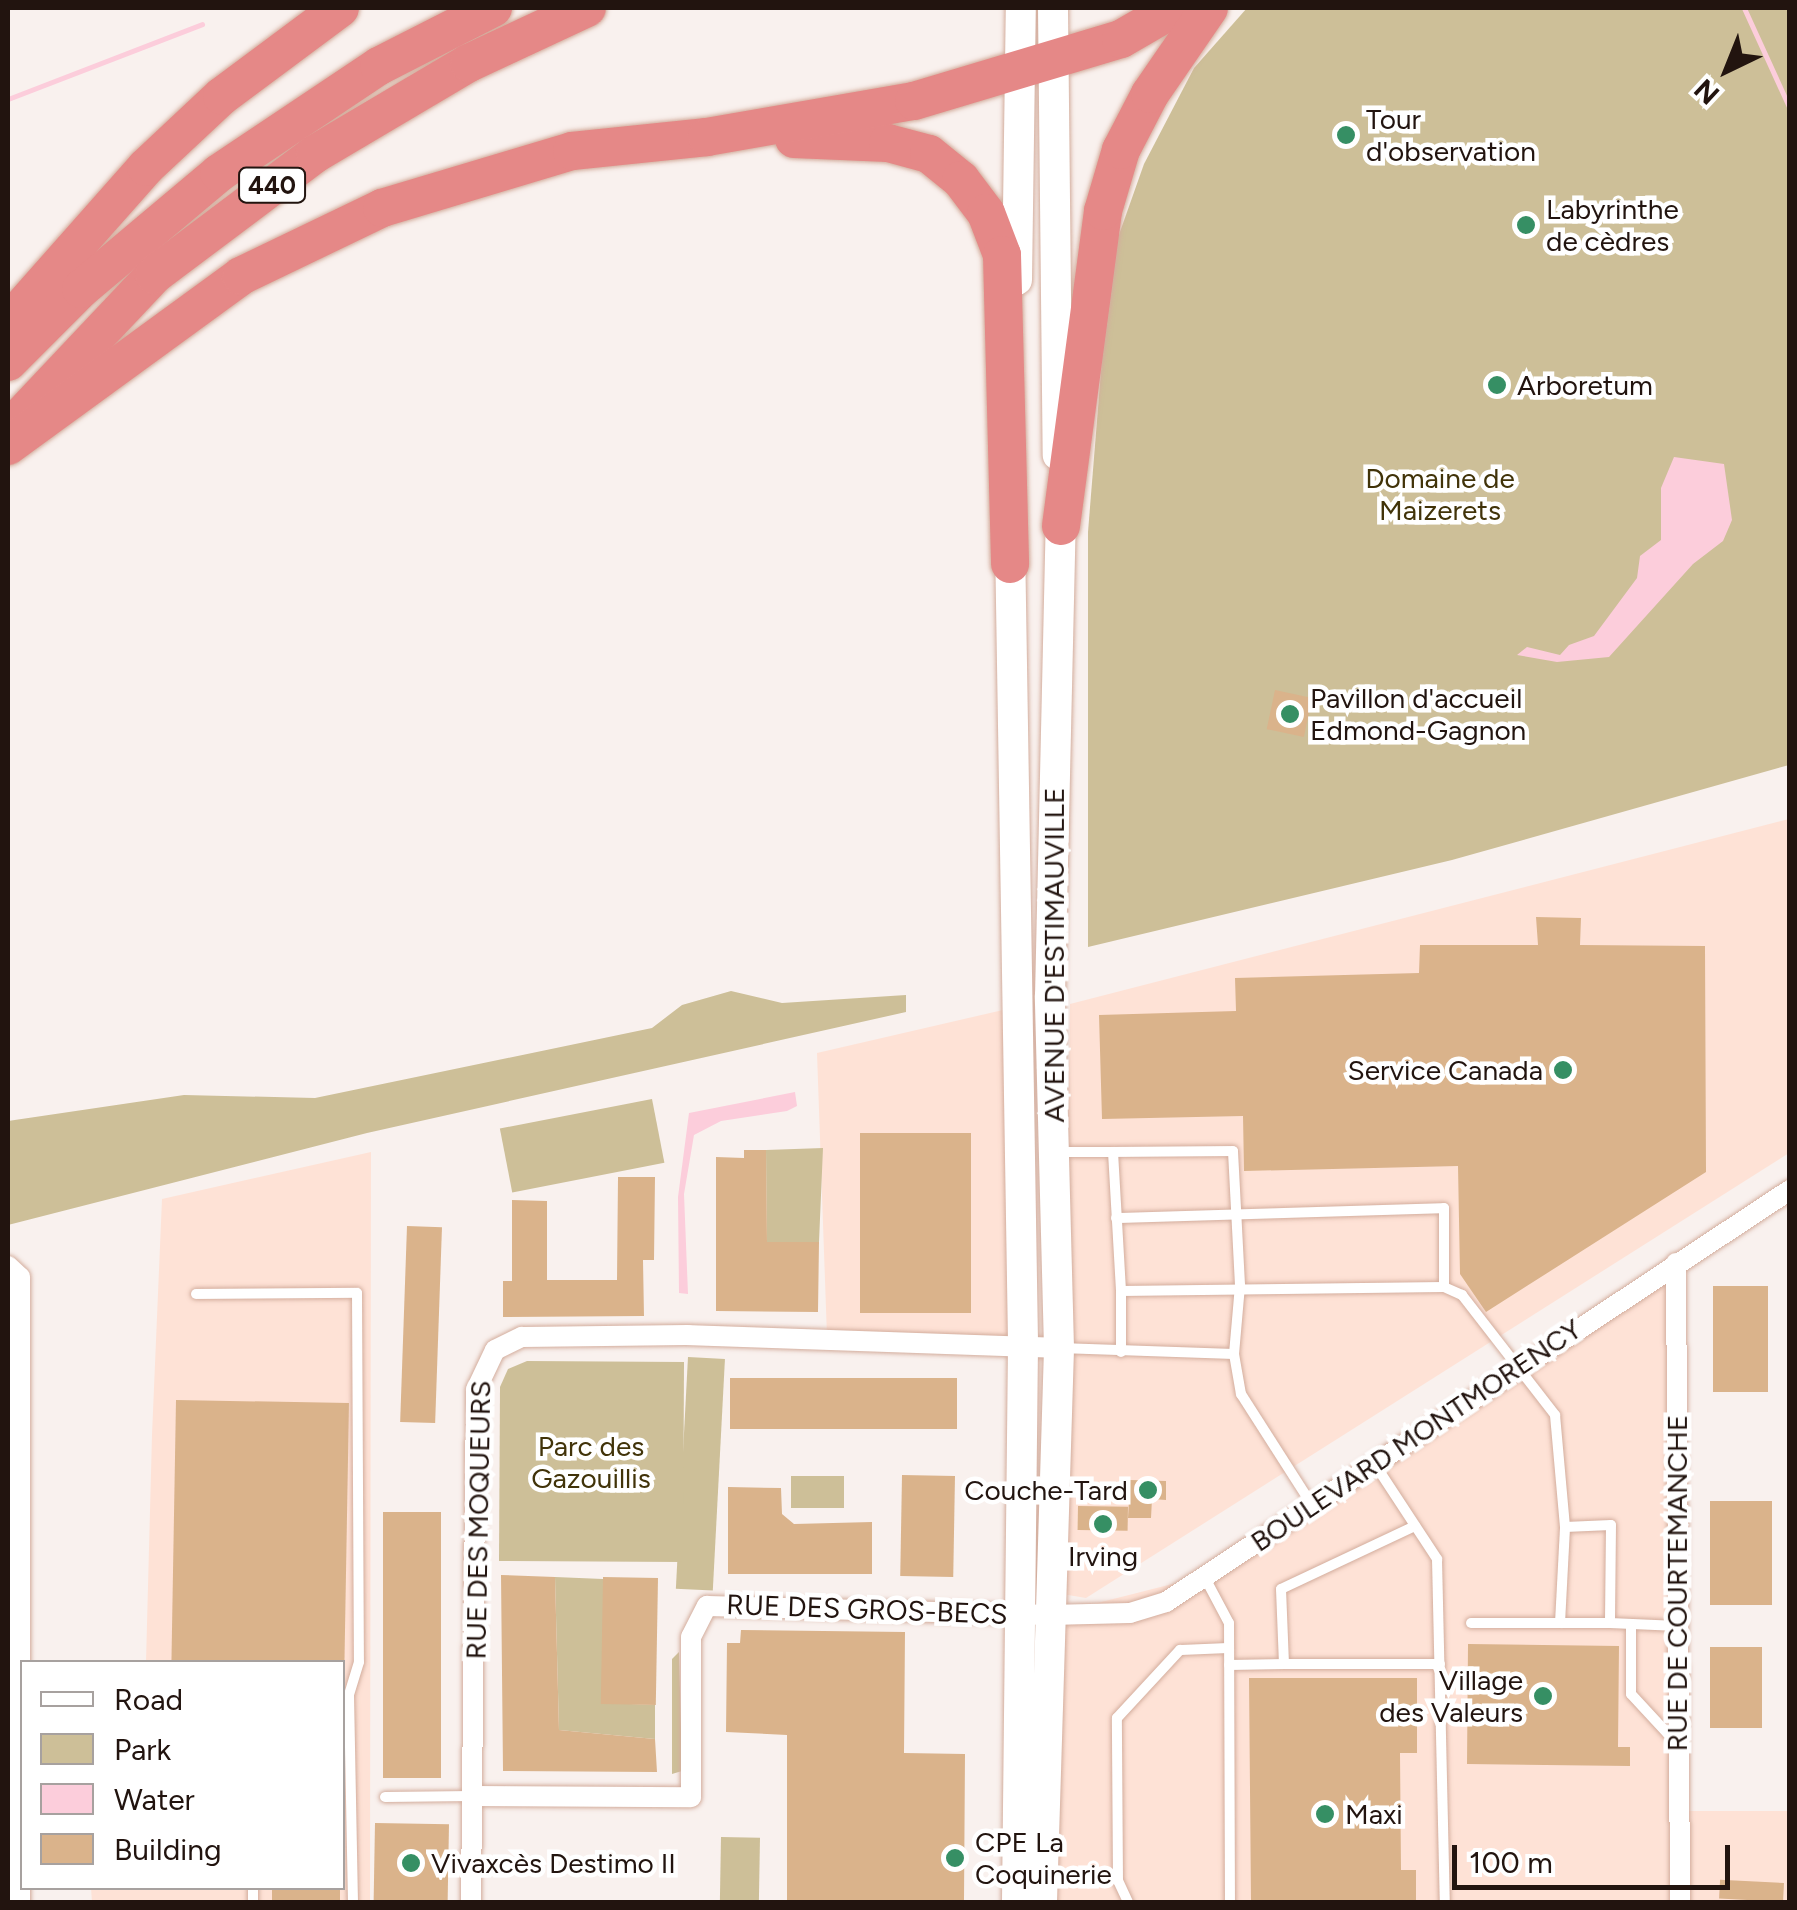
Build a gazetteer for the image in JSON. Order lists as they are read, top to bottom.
{
  "streets": {
    "highway": ["440"],
    "main road": ["AVENUE D'ESTIMAUVILLE"],
    "street": [
      "BOULEVARD MONTMORENCY",
      "RUE DES MOQUEURS",
      "RUE DE COURTEMANCHE",
      "RUE DES GROS-BECS"
    ]
  },
  "crossings": [
    ["AVENUE D'ESTIMAUVILLE", "BOULEVARD MONTMORENCY"],
    ["AVENUE D'ESTIMAUVILLE", "RUE DES MOQUEURS"],
    ["AVENUE D'ESTIMAUVILLE", "RUE DES GROS-BECS"],
    ["BOULEVARD MONTMORENCY", "RUE DE COURTEMANCHE"],
    ["BOULEVARD MONTMORENCY", "RUE DES GROS-BECS"],
    ["RUE DES MOQUEURS", "RUE DES GROS-BECS"]
  ],
  "parks": ["Domaine de Maizerets", "Parc des Gazouillis"],
  "places": [
    "Tour d'observation",
    "Labyrinthe de cèdres",
    "Arboretum",
    "Pavillon d'accueil Edmond-Gagnon",
    "Service Canada",
    "Couche-Tard",
    "Irving",
    "Village des Valeurs",
    "Maxi",
    "CPE La Coquinerie",
    "Vivaxcès Destimo II"
  ],
  "legend": [
    "Road",
    "Park",
    "Water",
    "Building"
  ],
  "scale_bar": "100 m",
  "north": "bottom left"
}
